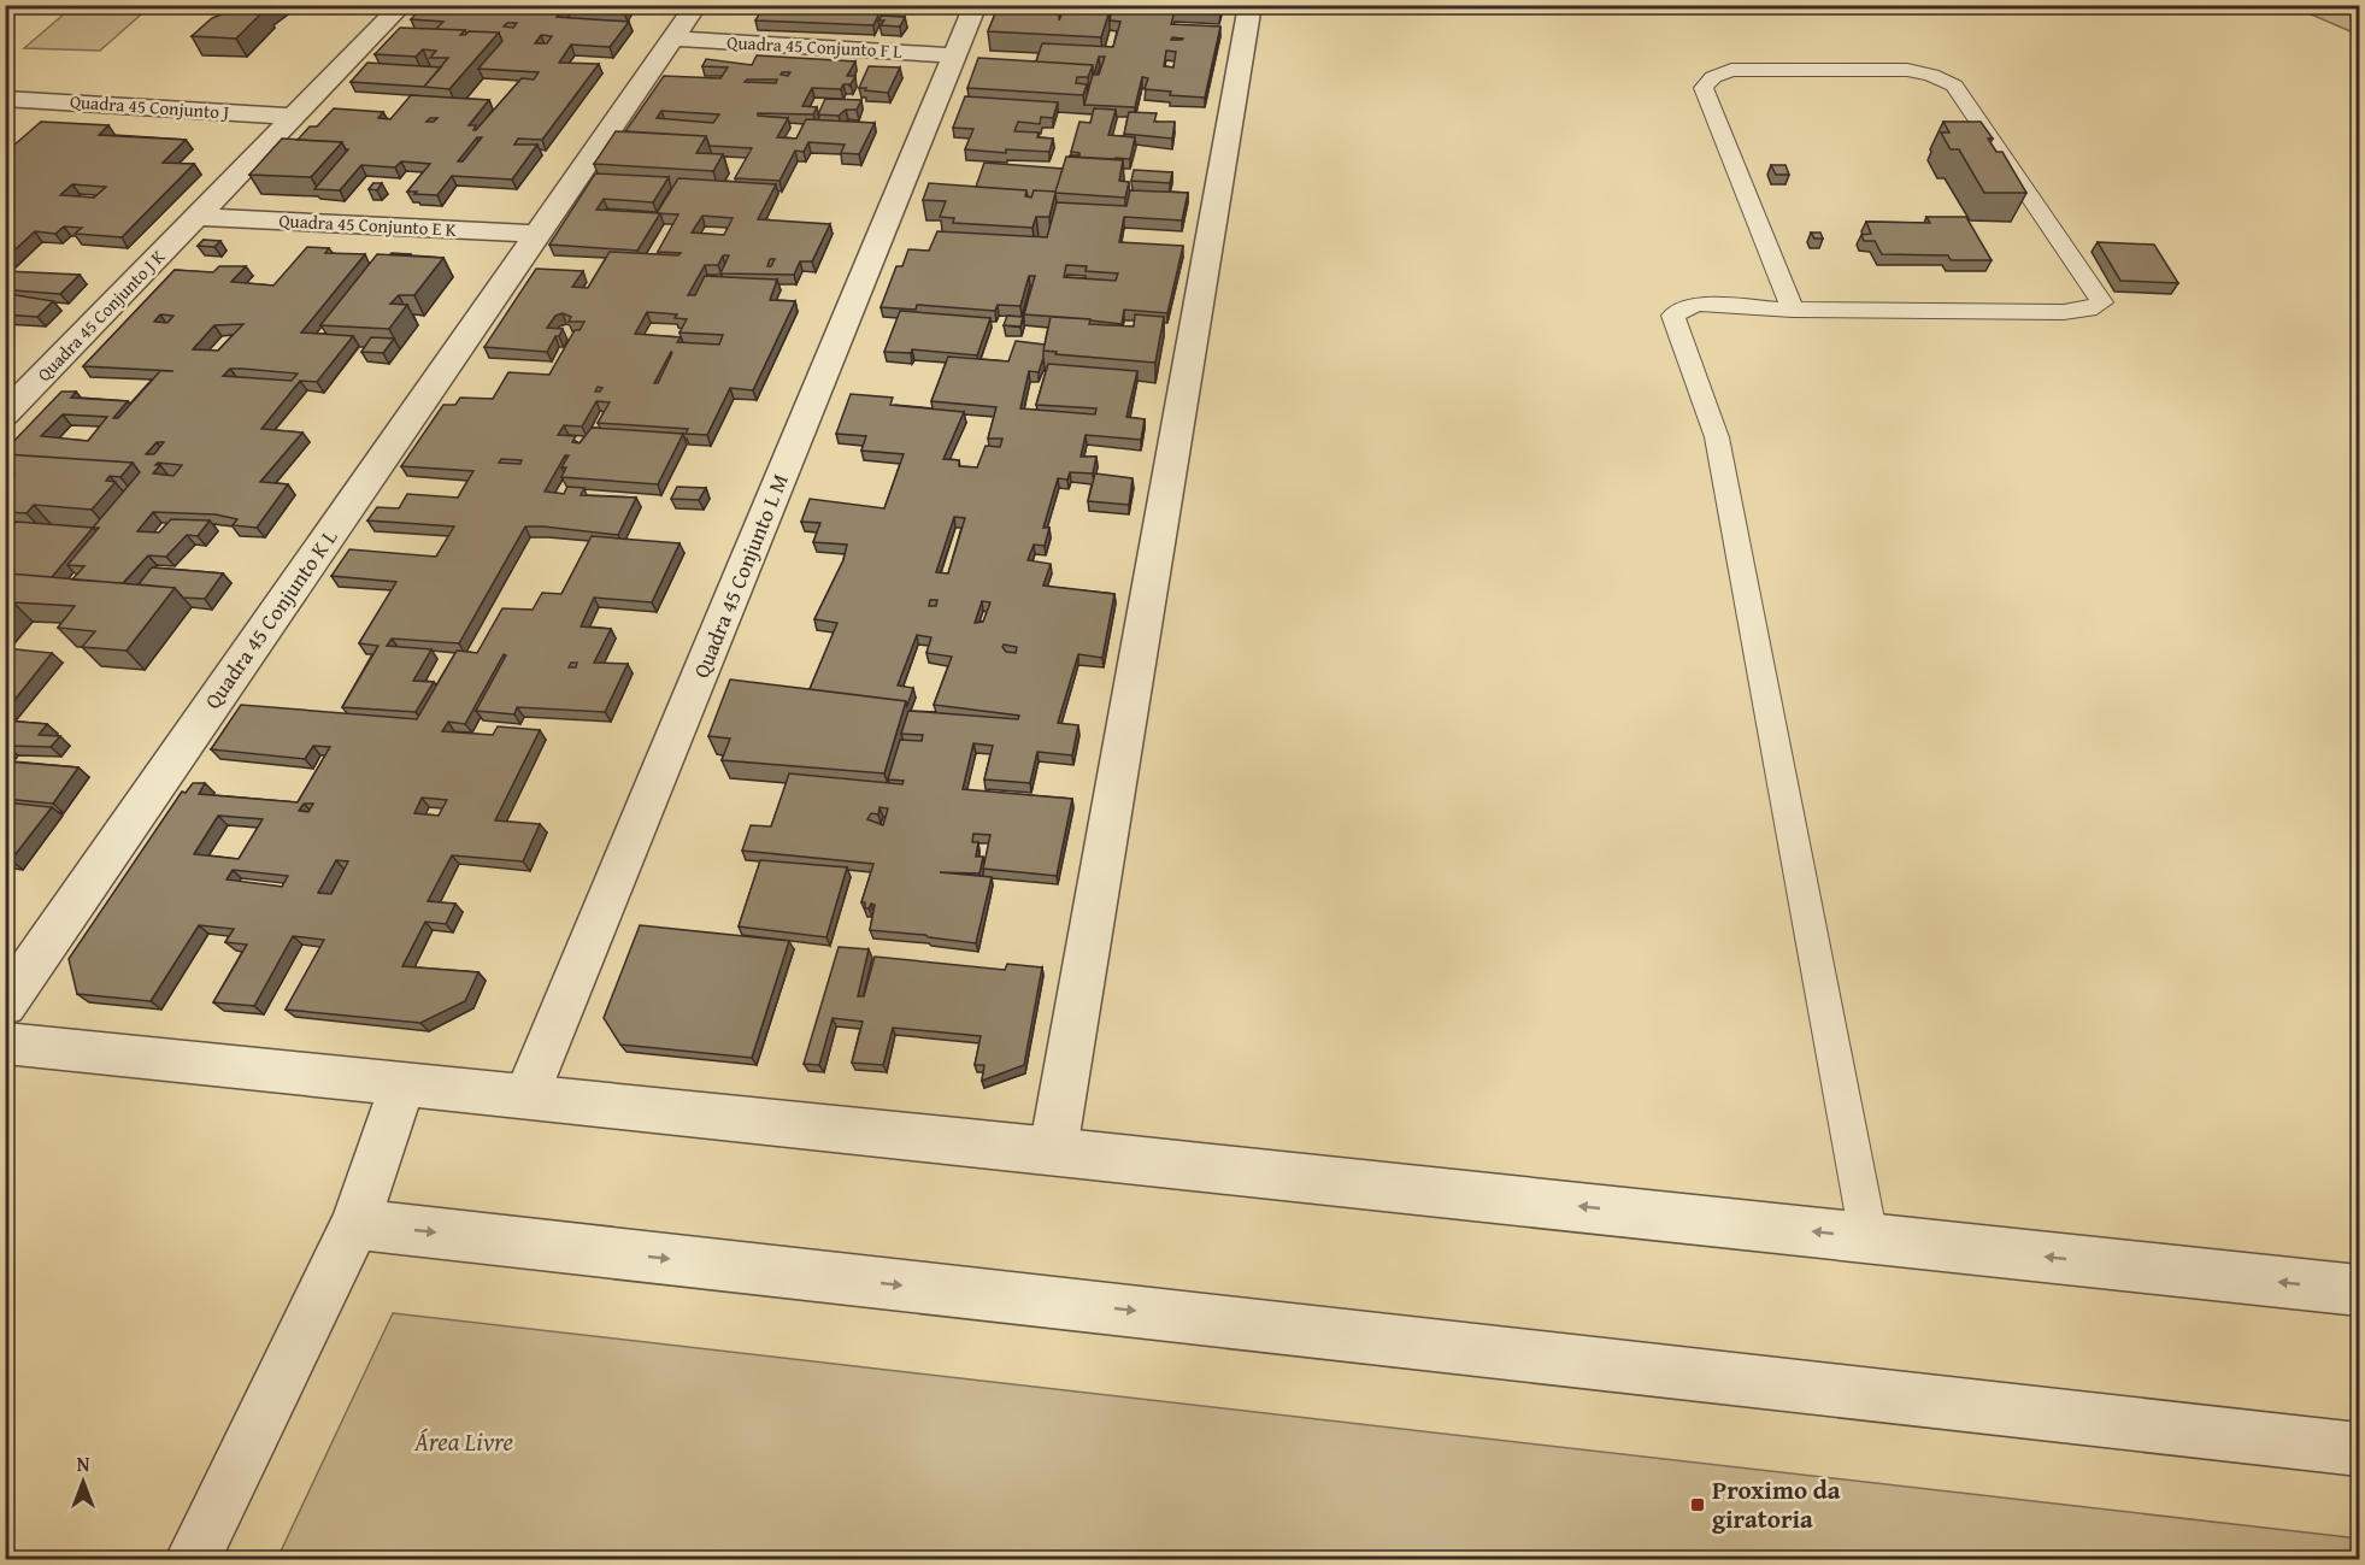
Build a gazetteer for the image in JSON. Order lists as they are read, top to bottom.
{
  "streets": {
    "street": [
      "Quadra 45 Conjunto F L",
      "Quadra 45 Conjunto J",
      "Quadra 45 Conjunto E K",
      "Quadra 45 Conjunto J K",
      "Quadra 45 Conjunto L M",
      "Quadra 45 Conjunto K L"
    ]
  },
  "crossings": [
    ["Quadra 45 Conjunto F L", "Quadra 45 Conjunto L M"],
    ["Quadra 45 Conjunto F L", "Quadra 45 Conjunto K L"],
    ["Quadra 45 Conjunto J", "Quadra 45 Conjunto J K"],
    ["Quadra 45 Conjunto E K", "Quadra 45 Conjunto J K"],
    ["Quadra 45 Conjunto E K", "Quadra 45 Conjunto K L"]
  ],
  "parks": ["Área Livre"],
  "places": {
    "transit": ["Proximo da giratoria"]
  },
  "north": "top"
}
